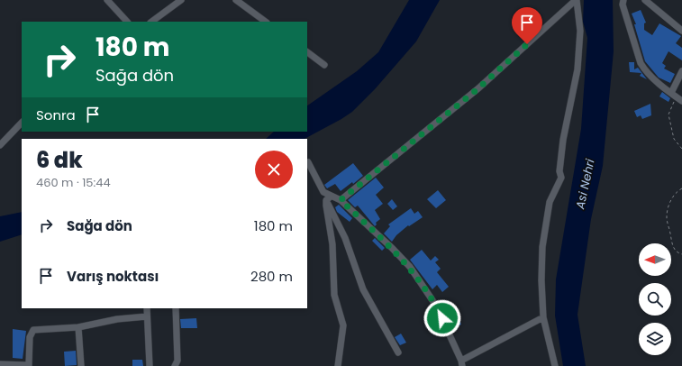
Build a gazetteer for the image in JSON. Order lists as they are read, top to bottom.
{
  "water": ["Asi Nehri"],
  "north": "left",
  "page": {
    "turn": ["180 m", "Sağa dön"],
    "then": "Sonra",
    "heading": ["6 dk", "460 m · 15:44"],
    "list": [
      {
        "name": "Sağa dön",
        "value": "180 m"
      },
      {
        "name": "Varış noktası",
        "value": "280 m"
      }
    ]
  }
}
